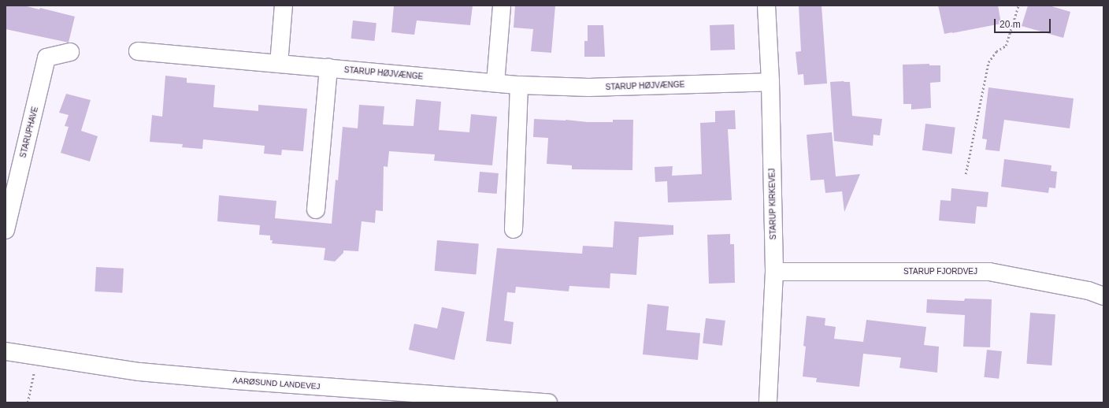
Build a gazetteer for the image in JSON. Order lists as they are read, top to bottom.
{
  "streets": {
    "street": [
      "STARUP HØJVÆNGE",
      "STARUPHAVE",
      "STARUP KIRKEVEJ",
      "STARUP FJORDVEJ",
      "AARØSUND LANDEVEJ"
    ]
  },
  "crossings": [
    ["STARUP HØJVÆNGE", "STARUP KIRKEVEJ"],
    ["STARUP KIRKEVEJ", "STARUP FJORDVEJ"]
  ],
  "scale_bar": "20 m"
}
